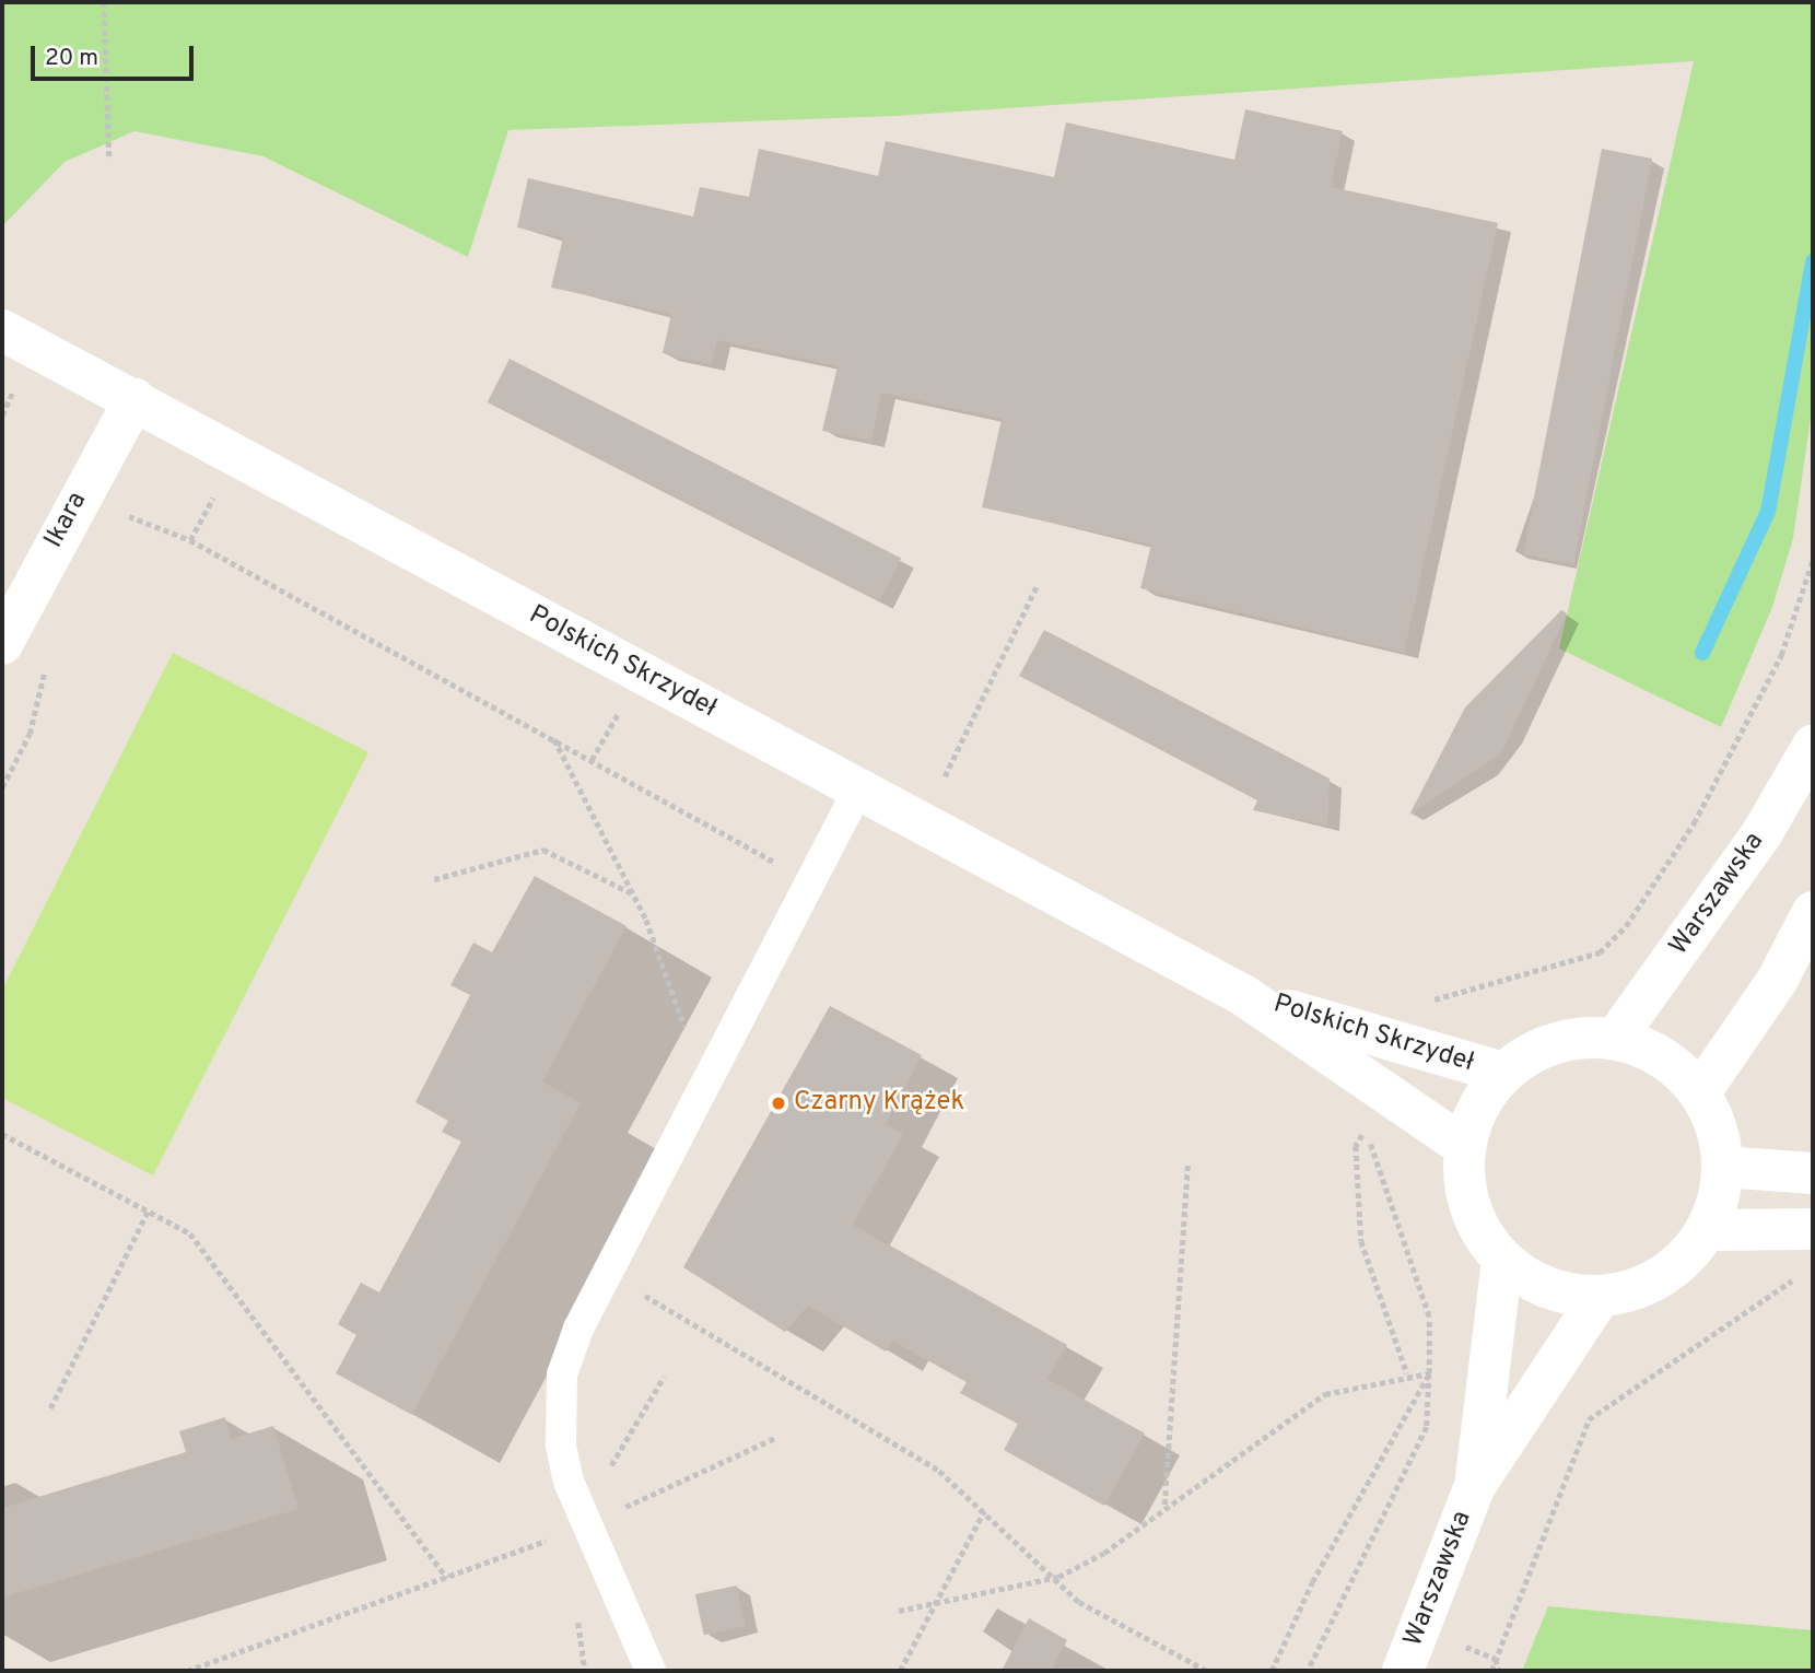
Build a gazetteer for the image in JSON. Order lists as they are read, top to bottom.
{
  "streets": {
    "street": ["Ikara", "Polskich Skrzydeł", "Warszawska"]
  },
  "crossings": [
    ["Ikara", "Polskich Skrzydeł"],
    ["Polskich Skrzydeł", "Warszawska"]
  ],
  "places": ["Czarny Krążek"],
  "scale_bar": "20 m"
}
